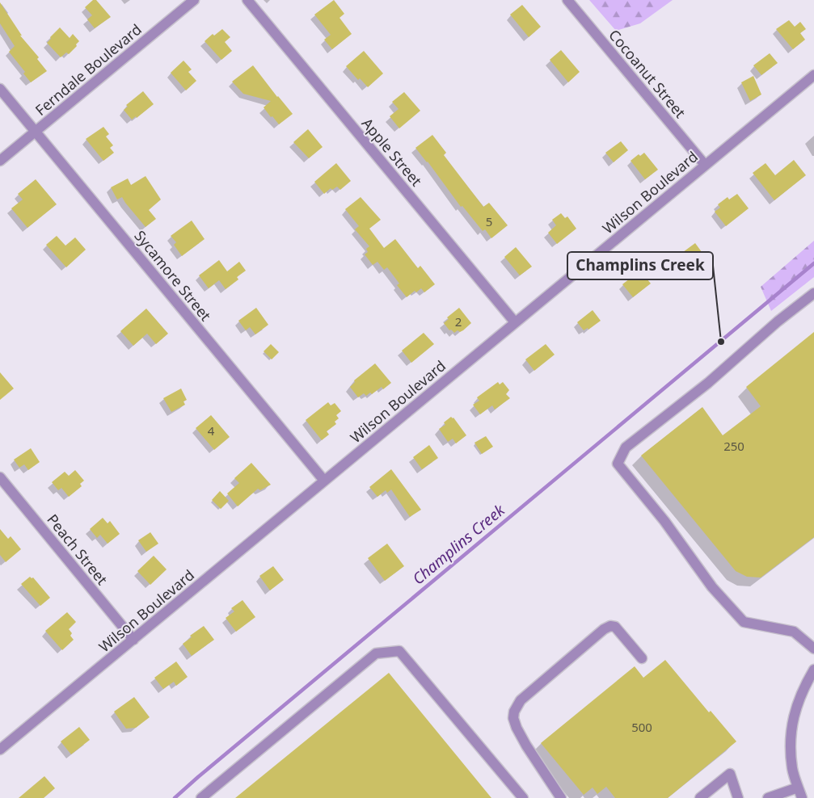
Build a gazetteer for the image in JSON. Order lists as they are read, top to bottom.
{
  "streets": {
    "street": [
      "Ferndale Boulevard",
      "Cocoanut Street",
      "Apple Street",
      "Wilson Boulevard",
      "Sycamore Street",
      "Peach Street"
    ]
  },
  "crossings": [
    ["Ferndale Boulevard", "Sycamore Street"],
    ["Cocoanut Street", "Wilson Boulevard"],
    ["Apple Street", "Wilson Boulevard"],
    ["Wilson Boulevard", "Sycamore Street"],
    ["Wilson Boulevard", "Peach Street"]
  ],
  "water": ["Champlins Creek"],
  "places": ["Champlins Creek"],
  "house_numbers": [
    "5",
    "2",
    "4",
    "250",
    "500"
  ]
}
